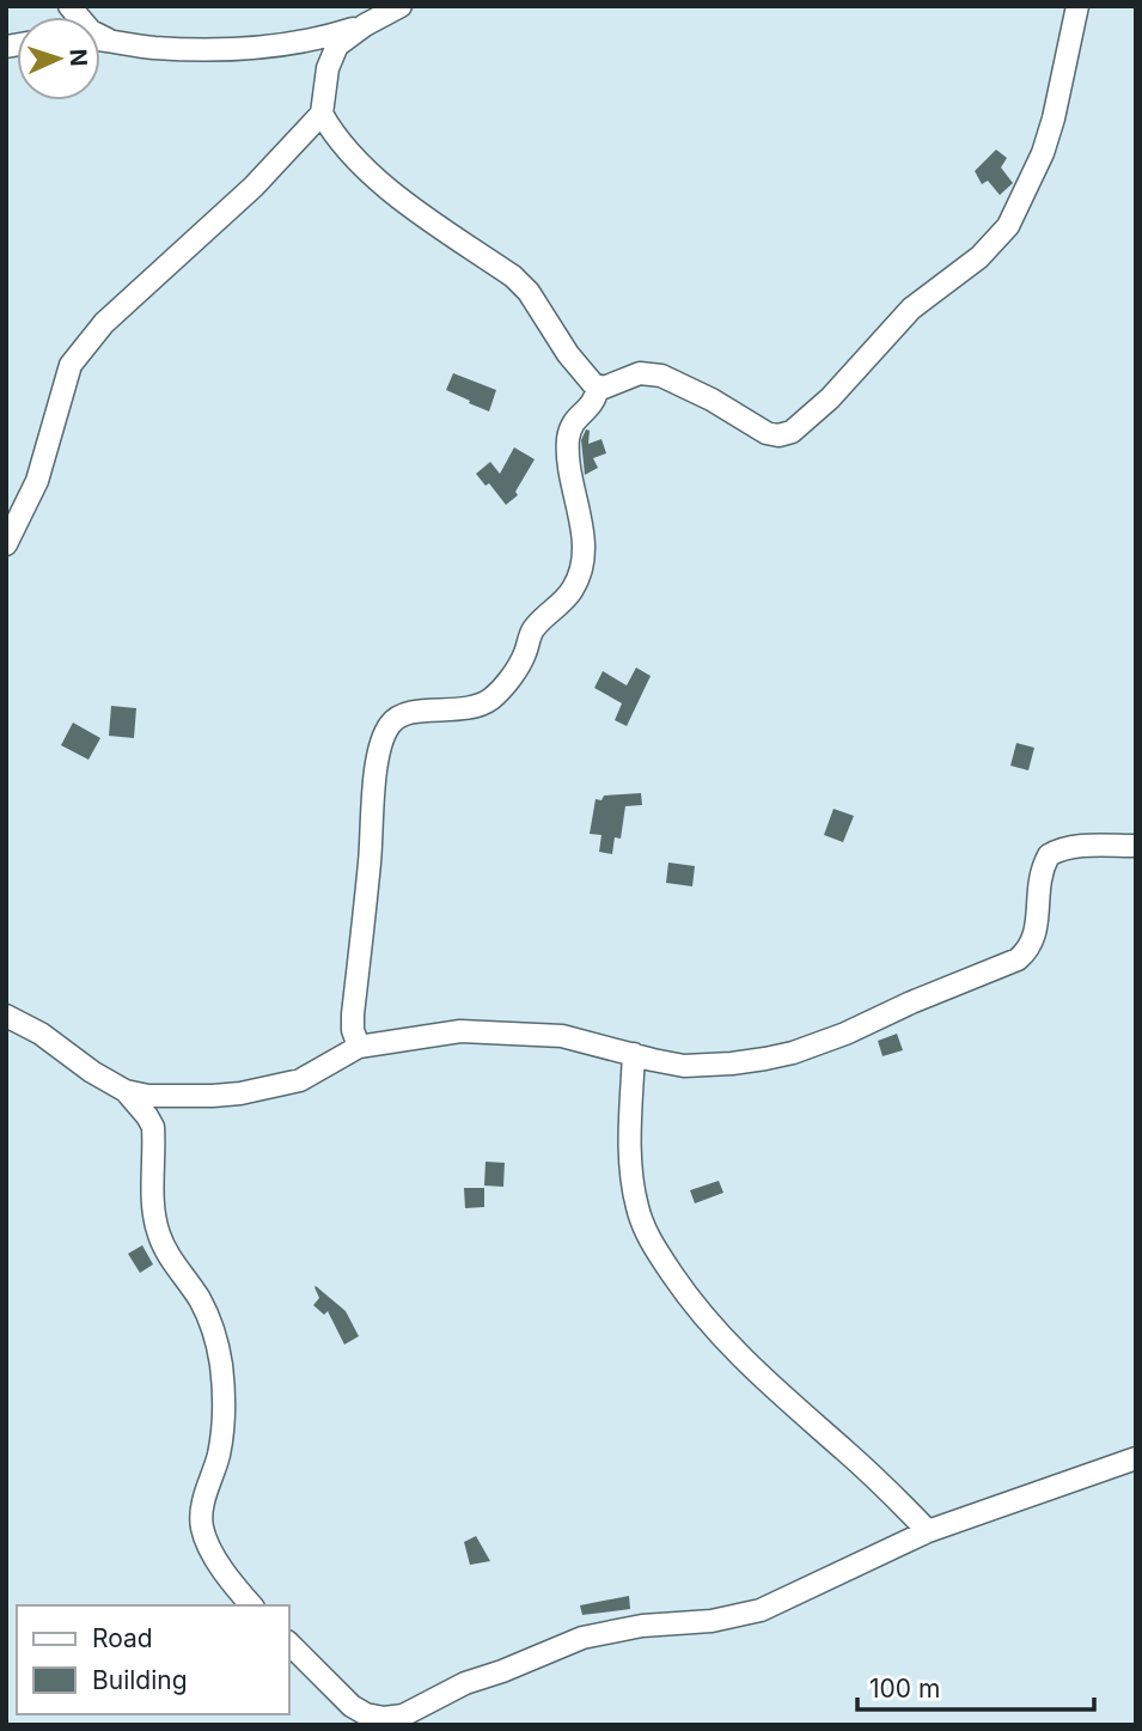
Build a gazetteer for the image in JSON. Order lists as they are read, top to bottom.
{
  "legend": ["Road", "Building"],
  "scale_bar": "100 m",
  "north": "right"
}
